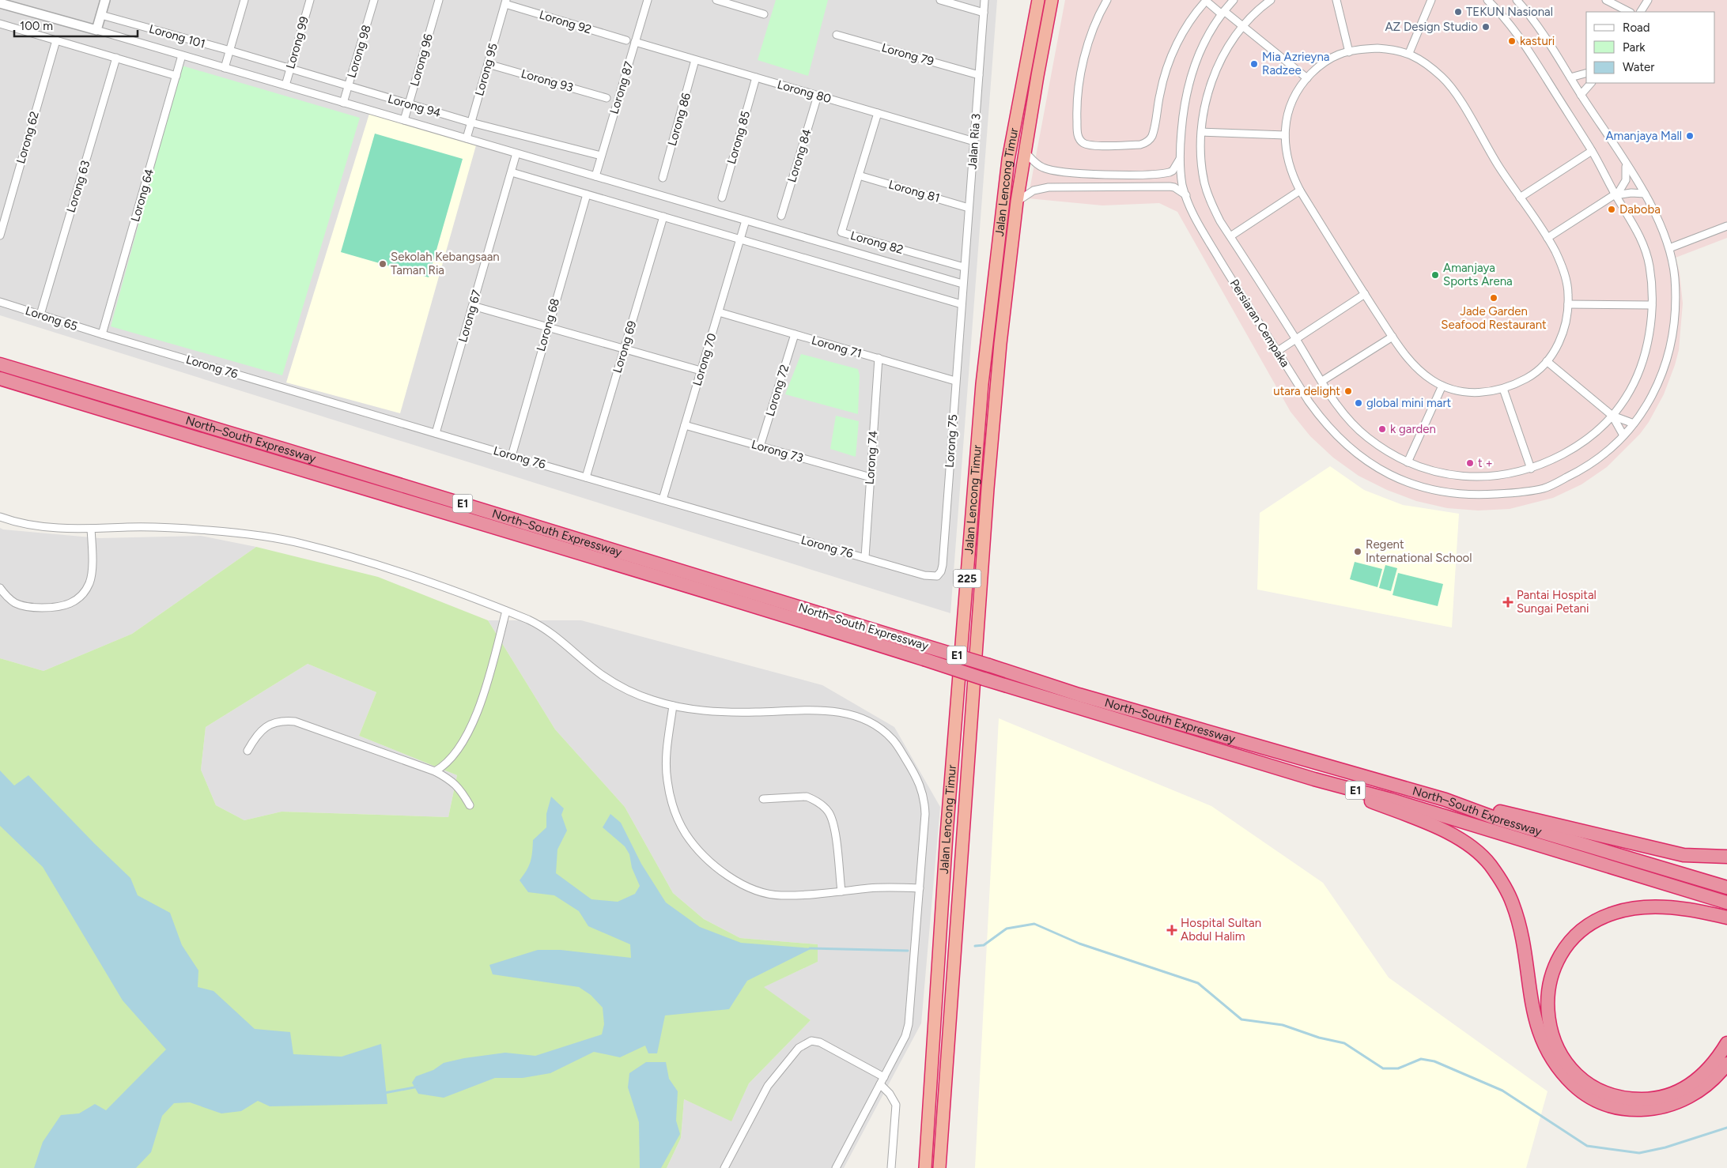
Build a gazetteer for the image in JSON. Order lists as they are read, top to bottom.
{
  "streets": {
    "highway": [
      "Jalan Lencong Timur",
      "North–South Expressway",
      "E1",
      "225"
    ],
    "street": [
      "Lorong 92",
      "Lorong 101",
      "Lorong 99",
      "Lorong 98",
      "Lorong 79",
      "Lorong 96",
      "Lorong 95",
      "Lorong 93",
      "Lorong 87",
      "Lorong 80",
      "Lorong 94",
      "Lorong 86",
      "Lorong 62",
      "Lorong 85",
      "Jalan Ria 3",
      "Lorong 84",
      "Lorong 63",
      "Lorong 81",
      "Lorong 64",
      "Lorong 82",
      "Lorong 67",
      "Lorong 65",
      "Persiaran Cempaka",
      "Lorong 68",
      "Lorong 69",
      "Lorong 71",
      "Lorong 70",
      "Lorong 76",
      "Lorong 72",
      "Lorong 75",
      "Lorong 73",
      "Lorong 74"
    ]
  },
  "crossings": [
    ["Lorong 92", "Lorong 95"],
    ["Lorong 101", "Lorong 94"],
    ["Lorong 99", "Lorong 94"],
    ["Lorong 98", "Lorong 94"],
    ["Lorong 79", "Jalan Ria 3"],
    ["Lorong 96", "Lorong 94"],
    ["Lorong 95", "Lorong 93"],
    ["Lorong 95", "Lorong 94"],
    ["Lorong 87", "Lorong 80"],
    ["Lorong 87", "Lorong 94"],
    ["Lorong 80", "Lorong 86"],
    ["Lorong 80", "Lorong 85"],
    ["Lorong 80", "Jalan Ria 3"],
    ["Lorong 80", "Lorong 84"],
    ["Lorong 80", "Lorong 82"],
    ["Jalan Ria 3", "Lorong 81"],
    ["Jalan Ria 3", "Lorong 82"],
    ["Jalan Ria 3", "Lorong 75"],
    ["Lorong 63", "Lorong 65"],
    ["Lorong 81", "Lorong 82"],
    ["Lorong 64", "Lorong 65"],
    ["Lorong 64", "Lorong 76"],
    ["Lorong 67", "Lorong 76"],
    ["Lorong 65", "Lorong 76"],
    ["Lorong 68", "Lorong 76"],
    ["Lorong 69", "Lorong 76"],
    ["Lorong 71", "Lorong 70"],
    ["Lorong 71", "Lorong 72"],
    ["Lorong 71", "Lorong 75"],
    ["Lorong 71", "Lorong 74"],
    ["Lorong 70", "Lorong 76"],
    ["Lorong 70", "Lorong 73"],
    ["Lorong 76", "Lorong 75"],
    ["Lorong 76", "Lorong 74"],
    ["Lorong 72", "Lorong 73"],
    ["Lorong 73", "Lorong 74"]
  ],
  "places": {
    "other": [
      "TEKUN Nasional",
      "AZ Design Studio",
      "kasturi",
      "Mia Azrieyna Radzee",
      "Amanjaya Mall",
      "Daboba",
      "Sekolah Kebangsaan Taman Ria",
      "Amanjaya Sports Arena",
      "Jade Garden Seafood Restaurant",
      "utara delight",
      "global mini mart",
      "k garden",
      "t +",
      "Regent International School"
    ],
    "health": ["Pantai Hospital Sungai Petani", "Hospital Sultan Abdul Halim"]
  },
  "legend": ["Road", "Park", "Water"],
  "scale_bar": "100 m"
}
